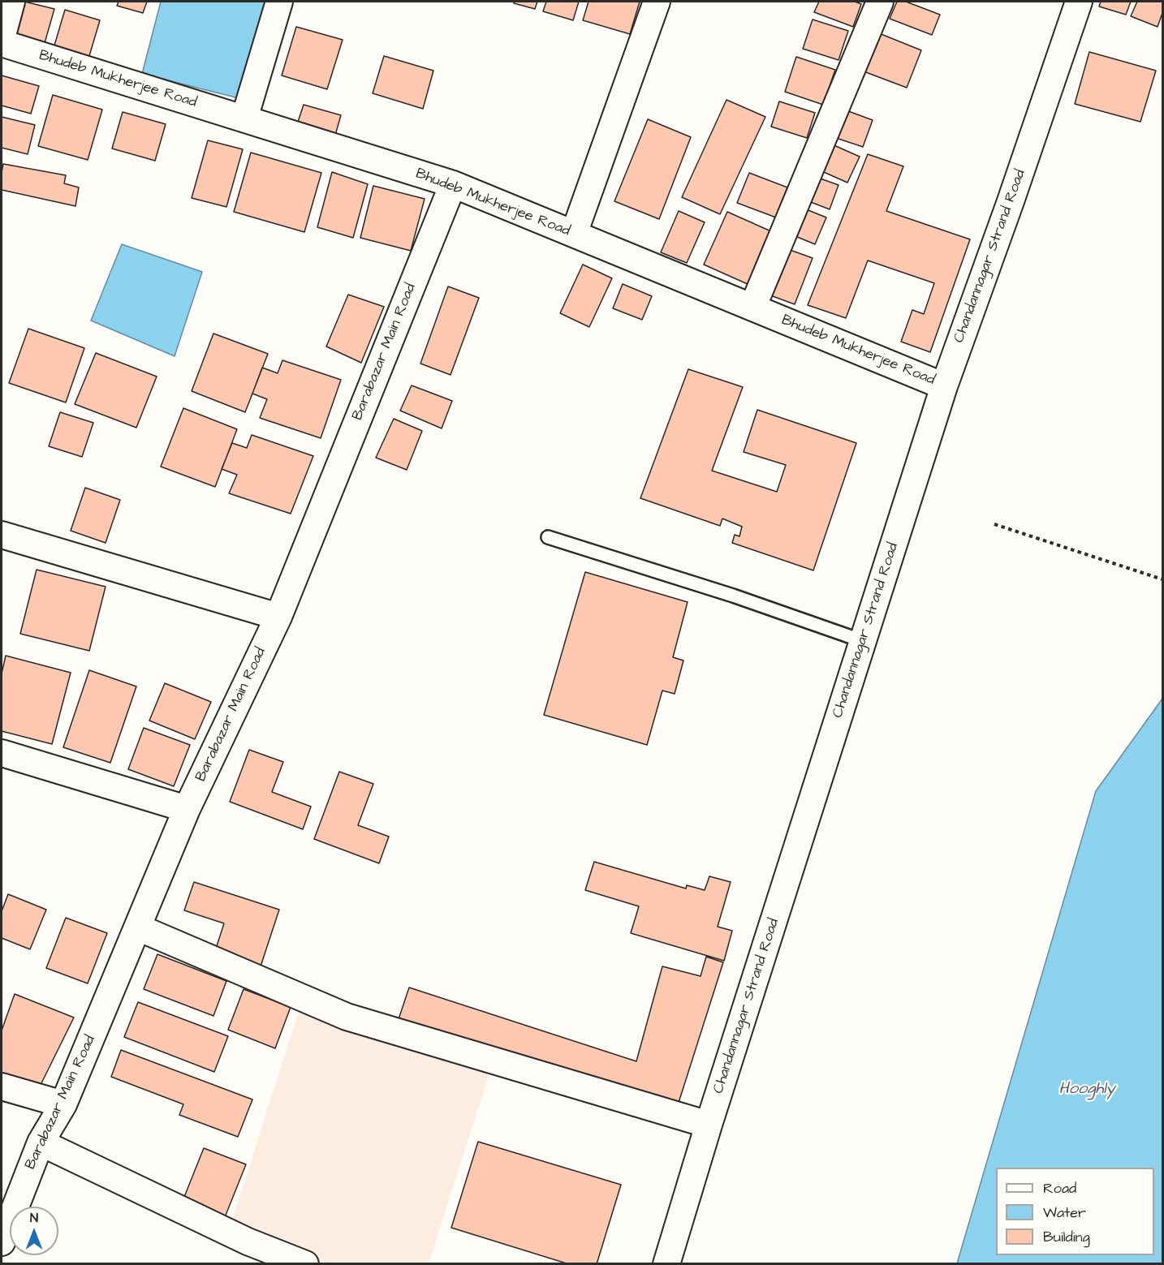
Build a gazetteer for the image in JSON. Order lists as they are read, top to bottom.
{
  "streets": {
    "street": ["Bhudeb Mukherjee Road", "Chandannagar Strand Road", "Barabazar Main Road"]
  },
  "crossings": [
    ["Bhudeb Mukherjee Road", "Chandannagar Strand Road"],
    ["Bhudeb Mukherjee Road", "Barabazar Main Road"]
  ],
  "water": ["Hooghly"],
  "legend": ["Road", "Water", "Building"],
  "north": "top"
}
